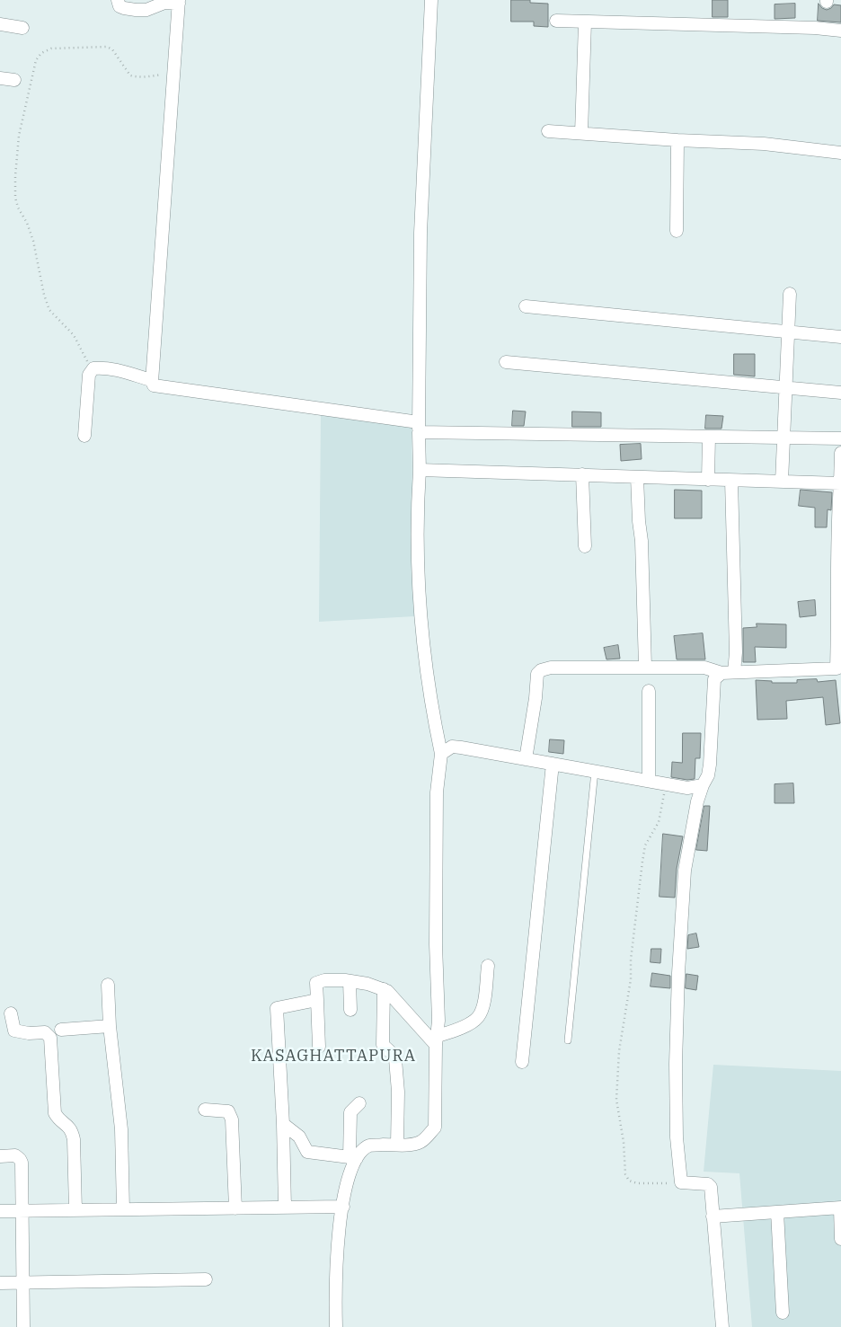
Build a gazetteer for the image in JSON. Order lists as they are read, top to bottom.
{
  "districts": ["KASAGHATTAPURA"]
}
